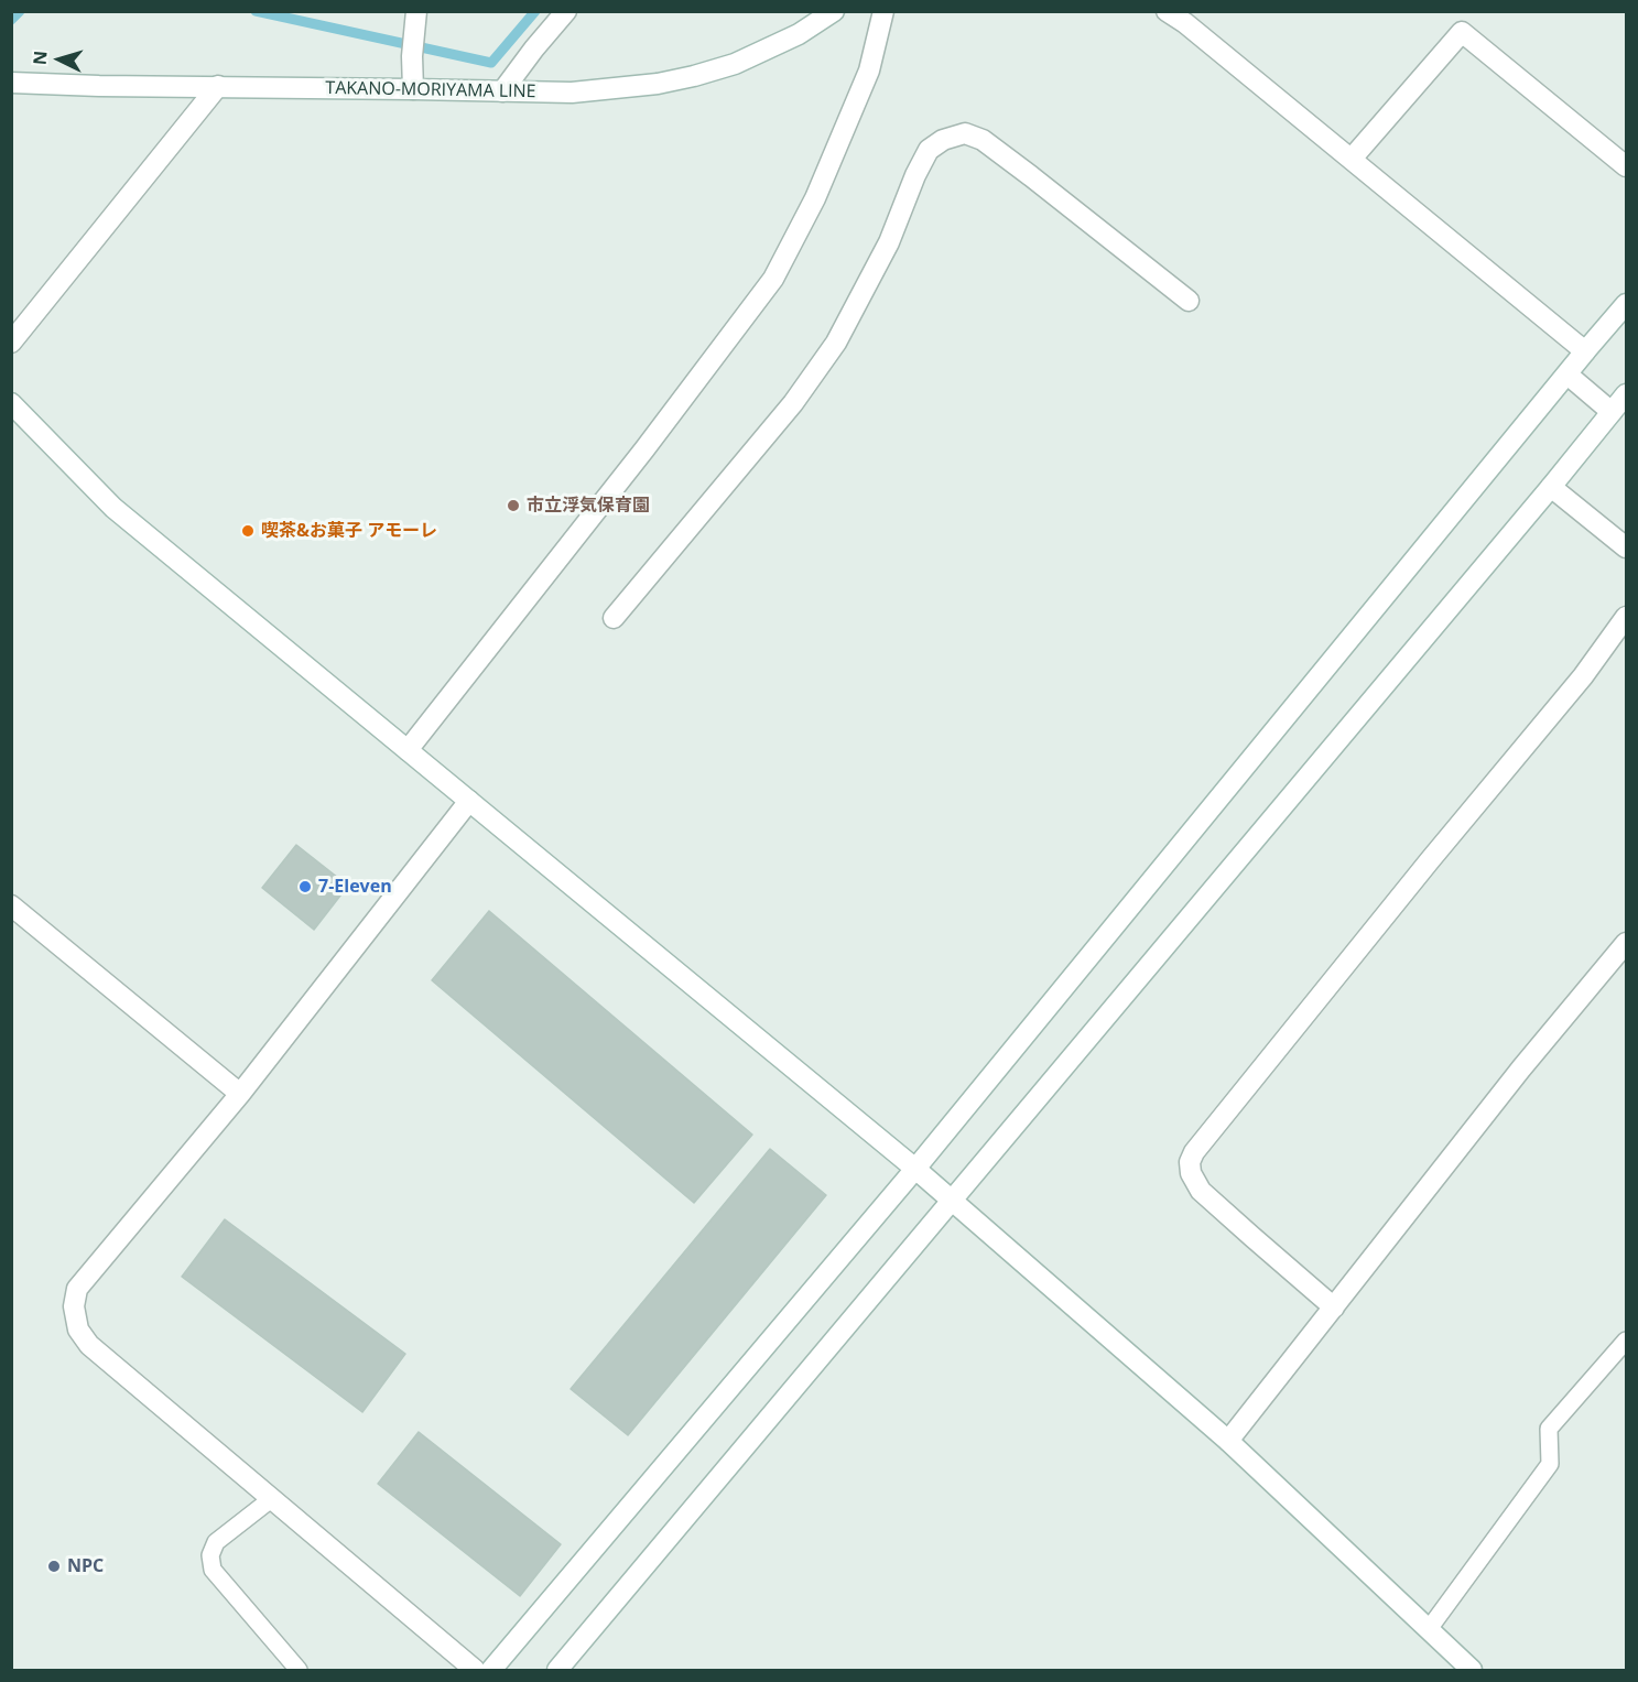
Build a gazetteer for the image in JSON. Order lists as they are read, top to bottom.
{
  "streets": {
    "street": ["TAKANO-MORIYAMA LINE"]
  },
  "places": [
    "市立浮気保育園",
    "喫茶&お菓子 アモーレ",
    "7-Eleven",
    "NPC"
  ],
  "north": "left"
}
